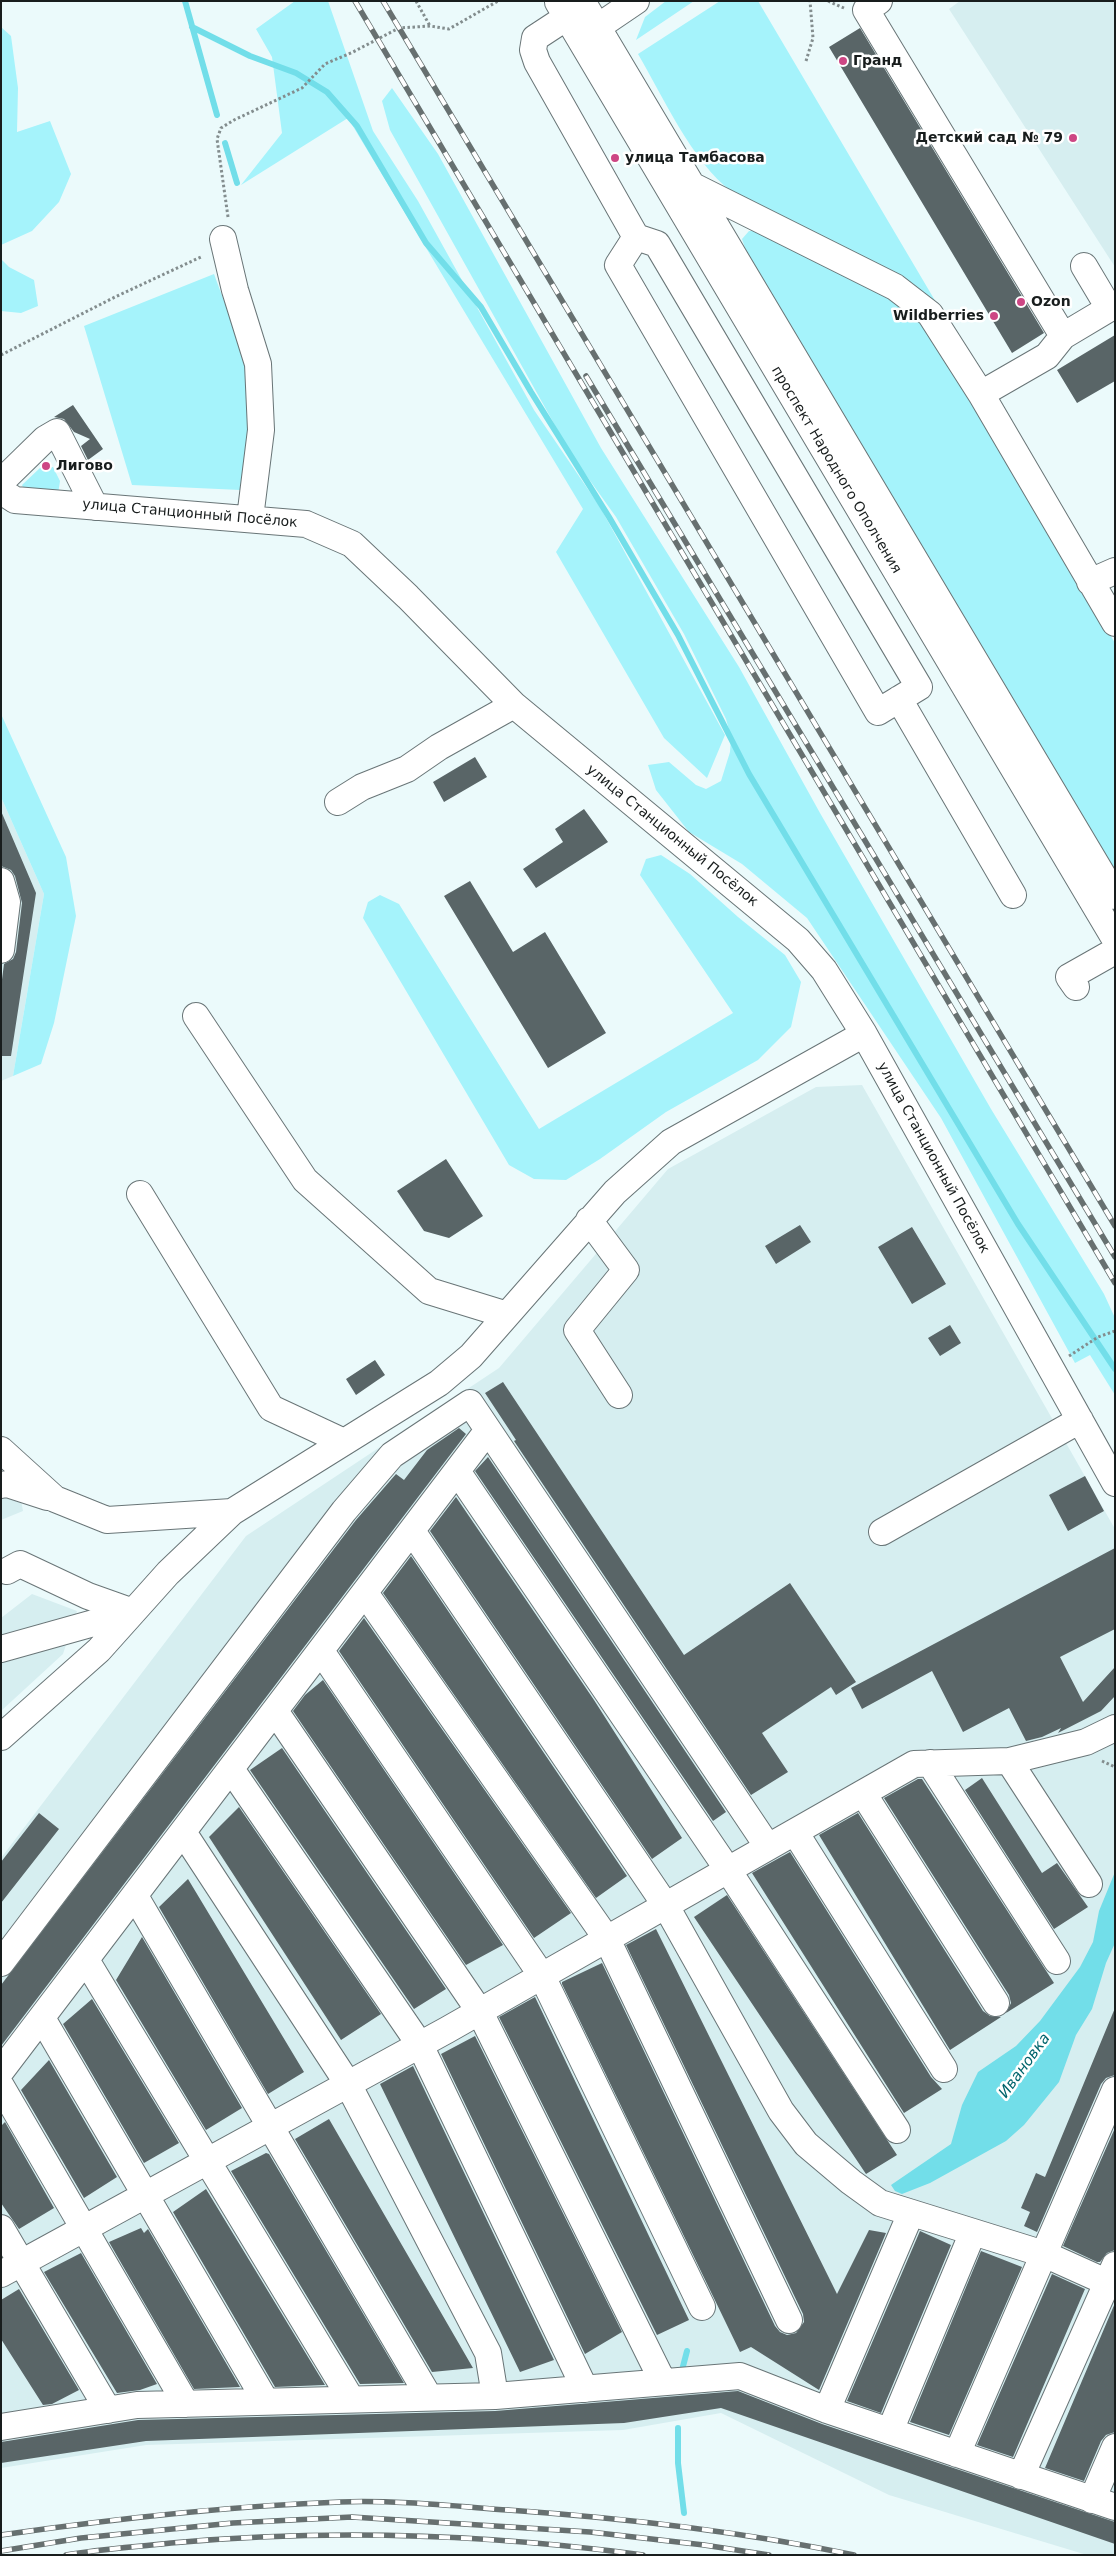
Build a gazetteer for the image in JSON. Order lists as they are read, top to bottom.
{
  "streets": {
    "street": ["проспект Народного Ополчения", "улица Станционный Посёлок"]
  },
  "water": ["Ивановка"],
  "places": [
    "Гранд",
    "Детский сад № 79",
    "улица Тамбасова",
    "Ozon",
    "Wildberries",
    "Лигово"
  ]
}
